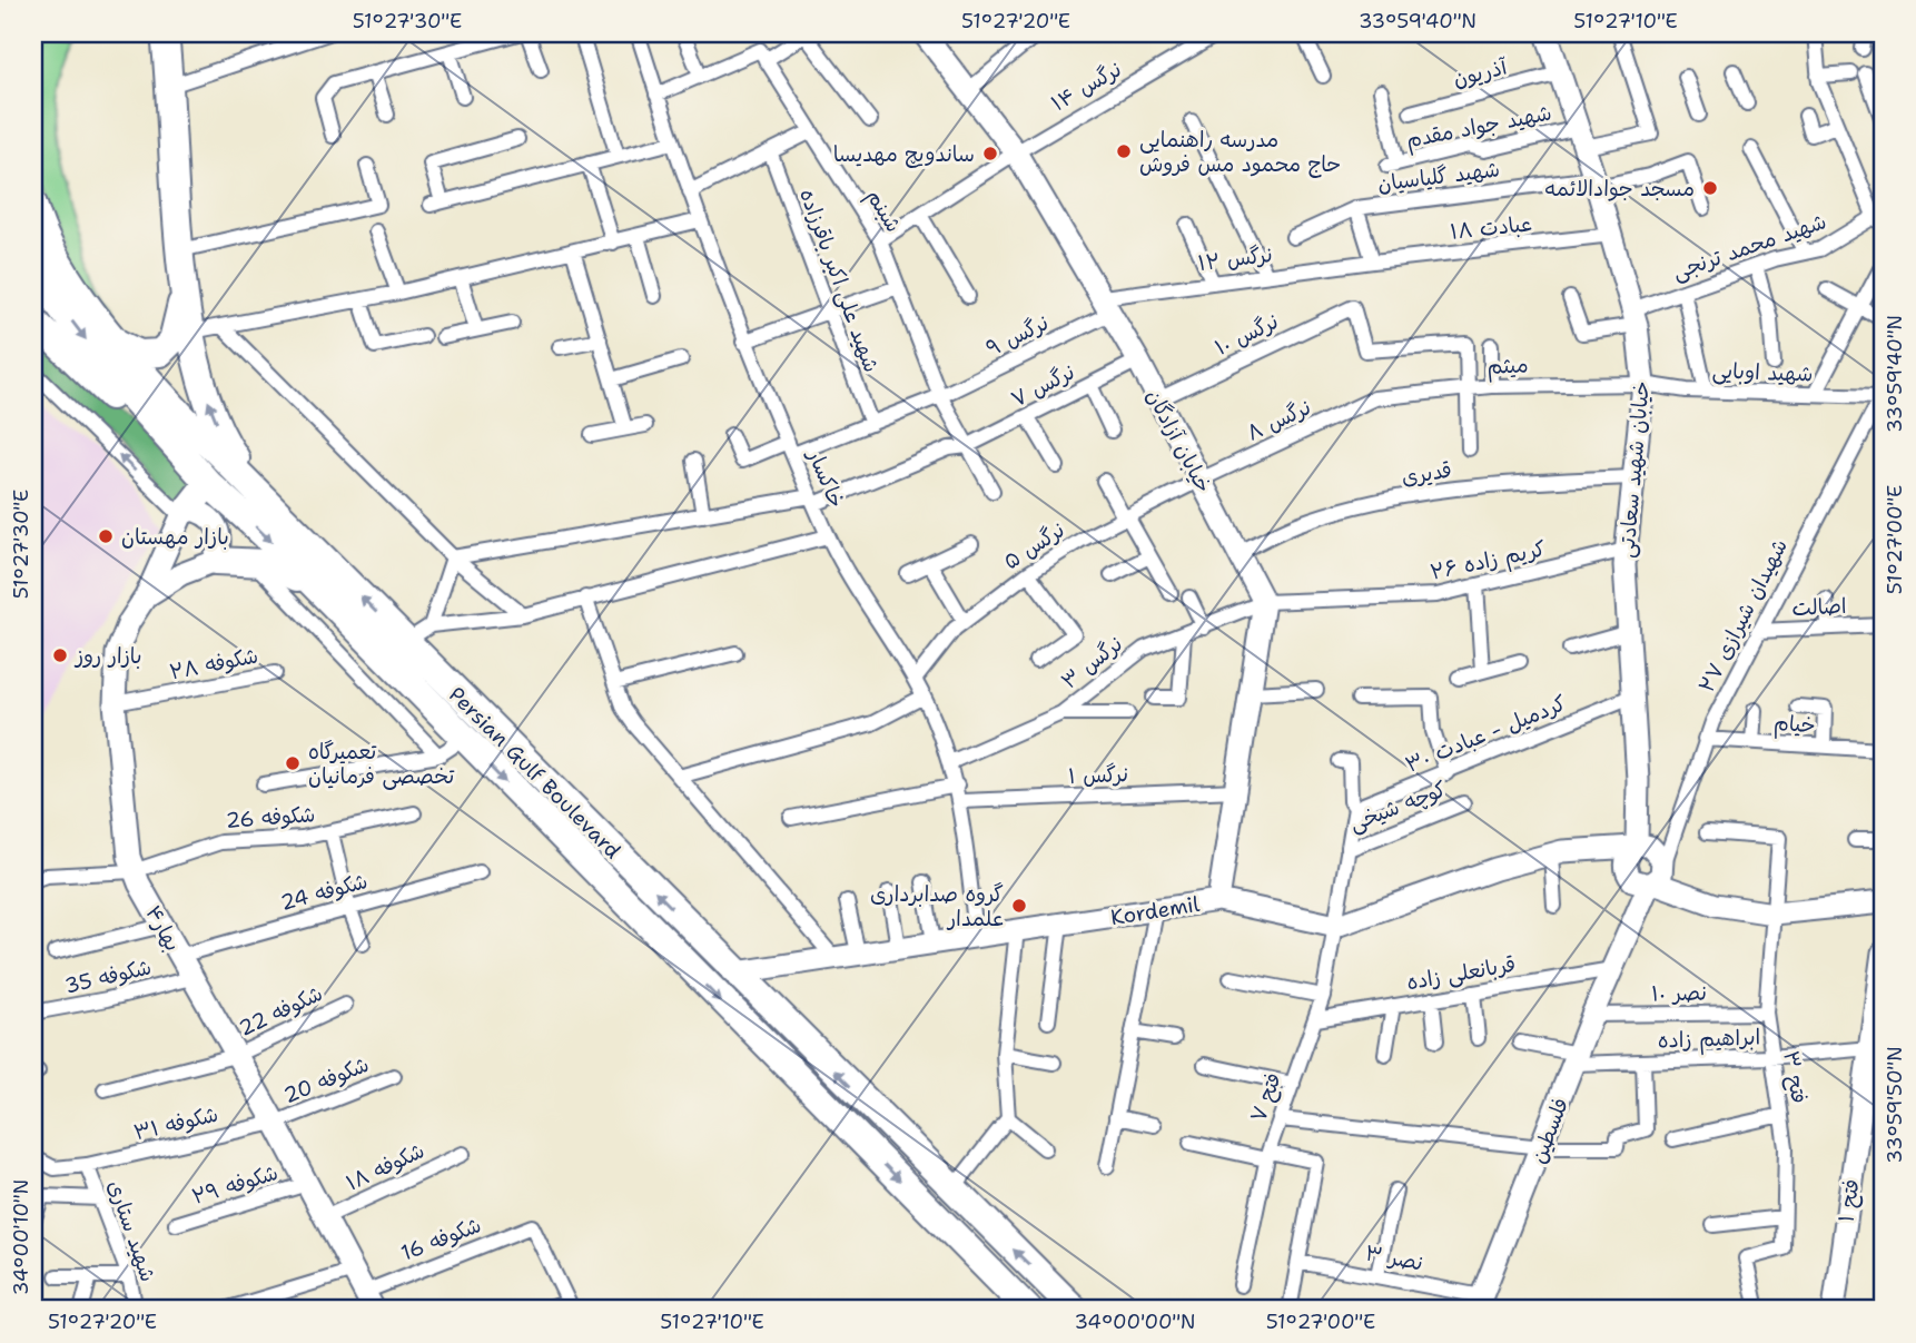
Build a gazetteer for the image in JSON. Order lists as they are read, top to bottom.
{
  "streets": {
    "highway": ["Persian Gulf Boulevard"],
    "street": [
      "آذریون",
      "نرگس ۱۴",
      "شهید جواد مقدم",
      "شهید گلیاسیان",
      "شبنم",
      "عبادت ۱۸",
      "شهید محمد ترنجی",
      "نرگس ۱۲",
      "شهید علی اکبر باقرزاده",
      "نرگس ۱۰",
      "نرگس ۹",
      "میثم",
      "شهید اوبایی",
      "نرگس ۷",
      "نرگس ۸",
      "خیابان آزادگان",
      "خیابان شهید سعادتی",
      "قدیری",
      "خاکسار",
      "نرگس ۵",
      "کریم زاده ۲۶",
      "اصالت",
      "شهیدان شیرازی ۲۷",
      "نرگس ۳",
      "شکوفه ۲۸",
      "خیام",
      "کردمیل - عبادت ۳۰",
      "نرگس ۱",
      "کوچه شیخی",
      "شکوفه 26",
      "شکوفه 24",
      "Kordemil",
      "بهار۴",
      "قربانعلی زاده",
      "شکوفه 35",
      "نصر ۱۰",
      "شکوفه 22",
      "ابراهیم زاده",
      "فتح ۳",
      "شکوفه 20",
      "فتح ۷",
      "شکوفه ۳۱",
      "فلسطین",
      "شکوفه ۱۸",
      "شکوفه ۲۹",
      "فتح ۱",
      "شهید ستاری",
      "شکوفه 16",
      "نصر ۳"
    ]
  },
  "crossings": [
    ["آذریون", "خیابان شهید سعادتی"],
    ["نرگس ۱۴", "شبنم"],
    ["نرگس ۱۴", "خیابان آزادگان"],
    ["شهید جواد مقدم", "خیابان شهید سعادتی"],
    ["شهید گلیاسیان", "خیابان شهید سعادتی"],
    ["شبنم", "نرگس ۹"],
    ["شبنم", "نرگس ۷"],
    ["عبادت ۱۸", "نرگس ۱۲"],
    ["عبادت ۱۸", "خیابان شهید سعادتی"],
    ["شهید محمد ترنجی", "خیابان شهید سعادتی"],
    ["نرگس ۱۲", "نرگس ۹"],
    ["نرگس ۱۲", "خیابان آزادگان"],
    ["شهید علی اکبر باقرزاده", "نرگس ۹"],
    ["نرگس ۱۰", "میثم"],
    ["نرگس ۱۰", "خیابان آزادگان"],
    ["نرگس ۹", "خیابان آزادگان"],
    ["نرگس ۹", "خاکسار"],
    ["میثم", "شهید اوبایی"],
    ["میثم", "نرگس ۸"],
    ["میثم", "خیابان شهید سعادتی"],
    ["شهید اوبایی", "خیابان شهید سعادتی"],
    ["شهید اوبایی", "شهیدان شیرازی ۲۷"],
    ["نرگس ۷", "خیابان آزادگان"],
    ["نرگس ۷", "خاکسار"],
    ["نرگس ۸", "خیابان آزادگان"],
    ["نرگس ۸", "نرگس ۵"],
    ["خیابان آزادگان", "قدیری"],
    ["خیابان آزادگان", "نرگس ۵"],
    ["خیابان آزادگان", "کریم زاده ۲۶"],
    ["خیابان آزادگان", "نرگس ۳"],
    ["خیابان شهید سعادتی", "قدیری"],
    ["خیابان شهید سعادتی", "کریم زاده ۲۶"],
    ["خیابان شهید سعادتی", "شهیدان شیرازی ۲۷"],
    ["خیابان شهید سعادتی", "کردمیل - عبادت ۳۰"],
    ["خیابان شهید سعادتی", "فلسطین"],
    ["خاکسار", "نرگس ۵"],
    ["خاکسار", "نرگس ۳"],
    ["خاکسار", "نرگس ۱"],
    ["خاکسار", "Kordemil"],
    ["کریم زاده ۲۶", "نرگس ۳"],
    ["اصالت", "شهیدان شیرازی ۲۷"],
    ["شهیدان شیرازی ۲۷", "خیام"],
    ["شهیدان شیرازی ۲۷", "فلسطین"],
    ["شکوفه ۲۸", "بهار۴"],
    ["کردمیل - عبادت ۳۰", "فتح ۷"],
    ["Persian Gulf Boulevard", "Kordemil"],
    ["کوچه شیخی", "فتح ۷"],
    ["شکوفه 26", "بهار۴"],
    ["شکوفه 24", "بهار۴"],
    ["Kordemil", "فتح ۷"],
    ["بهار۴", "شکوفه 35"],
    ["بهار۴", "شکوفه 22"],
    ["بهار۴", "شکوفه 20"],
    ["بهار۴", "شکوفه ۳۱"],
    ["بهار۴", "شکوفه ۱۸"],
    ["بهار۴", "شکوفه ۲۹"],
    ["بهار۴", "شکوفه 16"],
    ["قربانعلی زاده", "فتح ۷"],
    ["قربانعلی زاده", "فلسطین"],
    ["نصر ۱۰", "فتح ۳"],
    ["نصر ۱۰", "فلسطین"],
    ["ابراهیم زاده", "فتح ۳"],
    ["ابراهیم زاده", "فلسطین"],
    ["ابراهیم زاده", "فتح ۱"],
    ["شکوفه 20", "شکوفه ۳۱"],
    ["شکوفه ۳۱", "شهید ستاری"],
    ["فلسطین", "نصر ۳"]
  ],
  "places": [
    "مدرسه راهنمایی حاج محمود مس فروش",
    "ساندویچ مهدیسا",
    "مسجد جوادالائمه",
    "بازار مهستان",
    "بازار روز",
    "تعمیرگاه تخصصی فرمانیان",
    "گروه صدابرداری علمدار"
  ],
  "coordinates": [
    "51°27'30\"E",
    "51°27'20\"E",
    "33°59'40\"N",
    "51°27'10\"E",
    "51°27'00\"E",
    "33°59'50\"N",
    "34°00'10\"N",
    "34°00'00\"N"
  ]
}
